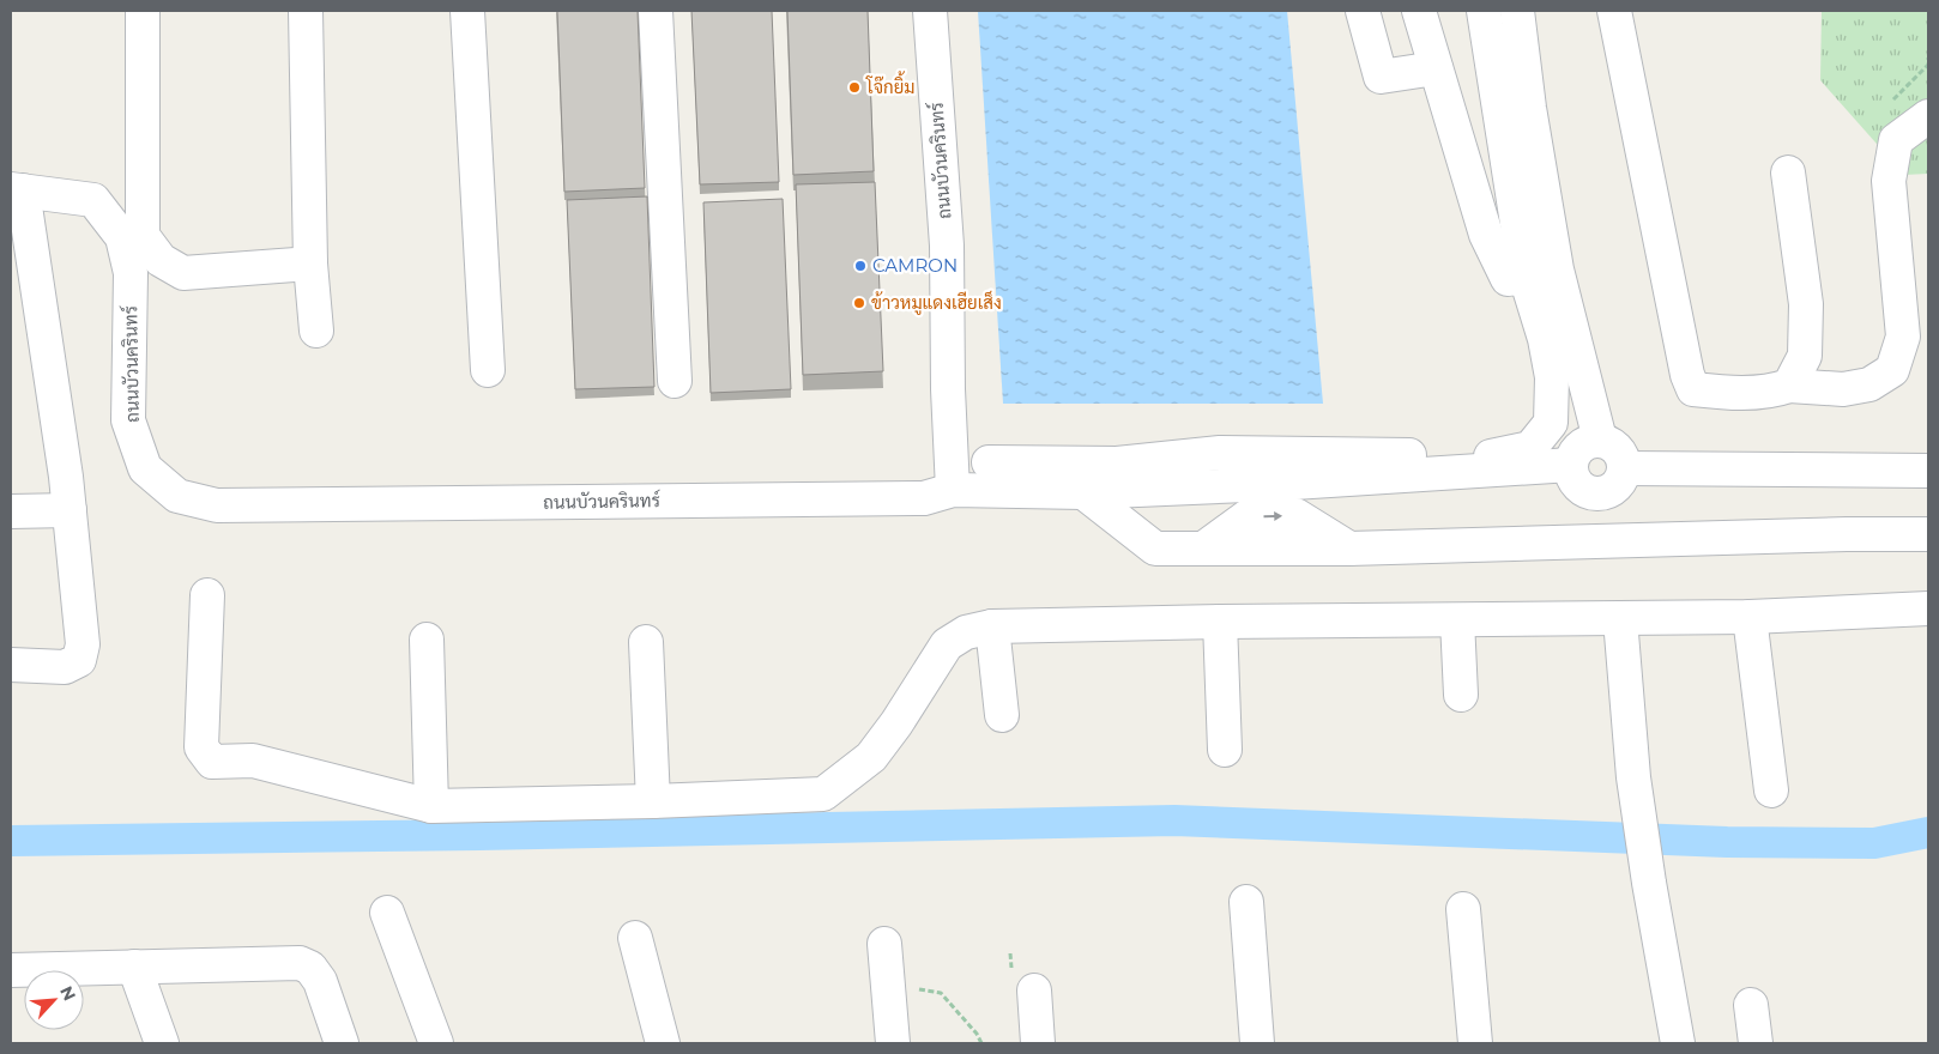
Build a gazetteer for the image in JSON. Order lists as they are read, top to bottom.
{
  "streets": {
    "street": ["ถนนบัวนครินทร์"]
  },
  "places": ["โจ๊กยิ้ม", "CAMRON", "ข้าวหมูแดงเฮียเส็ง"],
  "north": "top right"
}
